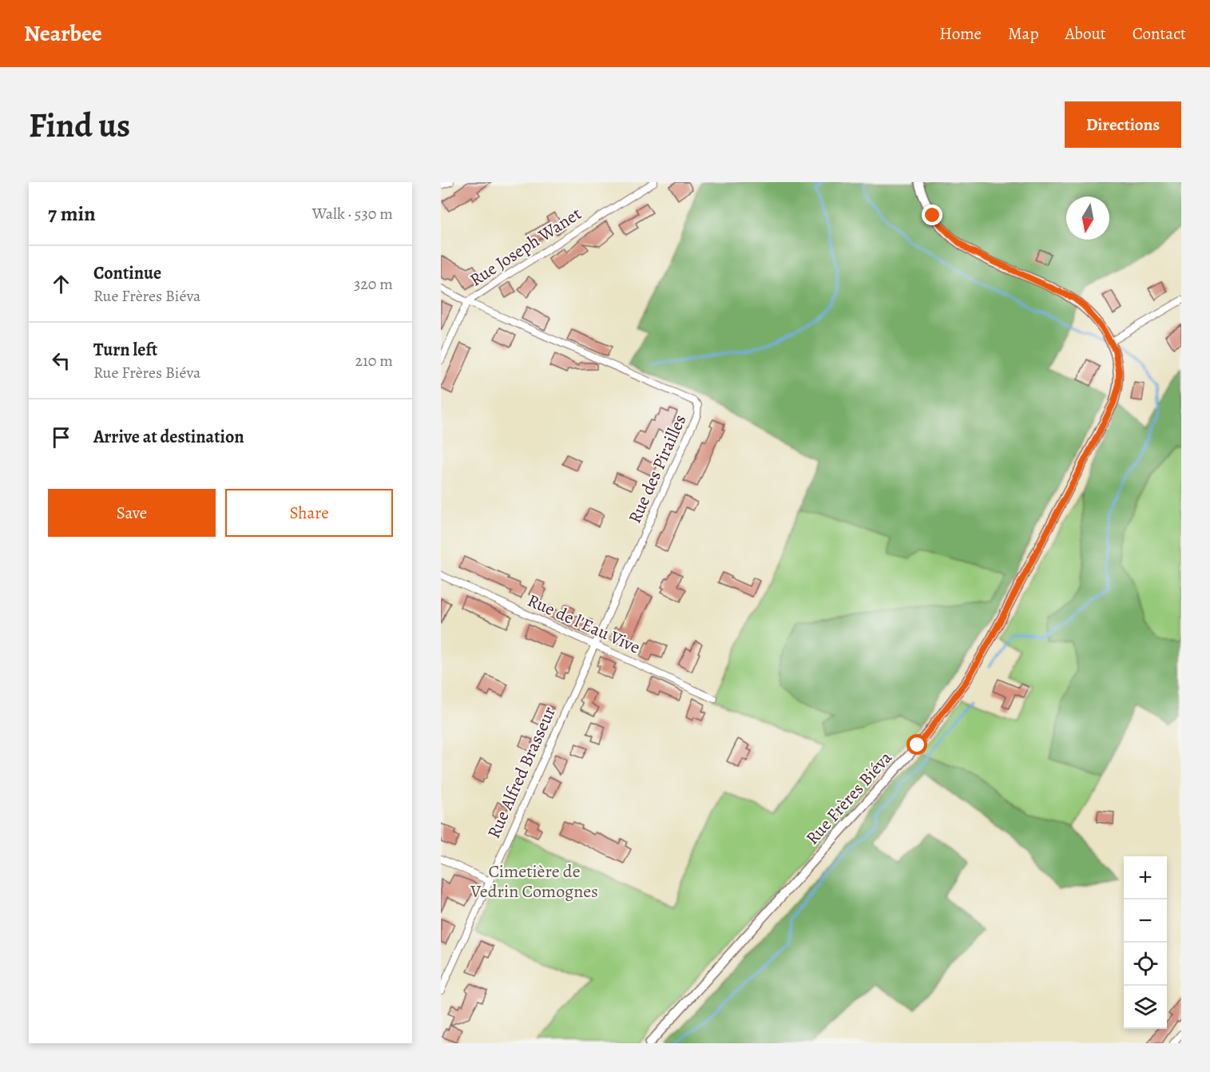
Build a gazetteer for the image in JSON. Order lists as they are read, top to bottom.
{
  "streets": {
    "street": [
      "Rue Joseph Wanet",
      "Rue des Pirailles",
      "Rue de l'Eau Vive",
      "Rue Alfred Brasseur",
      "Rue Frères Biéva"
    ]
  },
  "crossings": [
    ["Rue Joseph Wanet", "Rue des Pirailles"],
    ["Rue des Pirailles", "Rue de l'Eau Vive"],
    ["Rue des Pirailles", "Rue Alfred Brasseur"],
    ["Rue de l'Eau Vive", "Rue Alfred Brasseur"]
  ],
  "parks": ["Cimetière de Vedrin Comognes"],
  "north": "bottom",
  "page": {
    "header": "Nearbee",
    "nav": [
      "Home",
      "Map",
      "About",
      "Contact"
    ],
    "buttons": [
      "Directions",
      ["Save", "Share"]
    ],
    "title": "Find us",
    "heading": ["7 min", "Walk · 530 m"],
    "list": [
      ["Continue", "Rue Frères Biéva", "320 m"],
      ["Turn left", "Rue Frères Biéva", "210 m"],
      "Arrive at destination"
    ],
    "map_buttons": ["+", "−"]
  }
}
